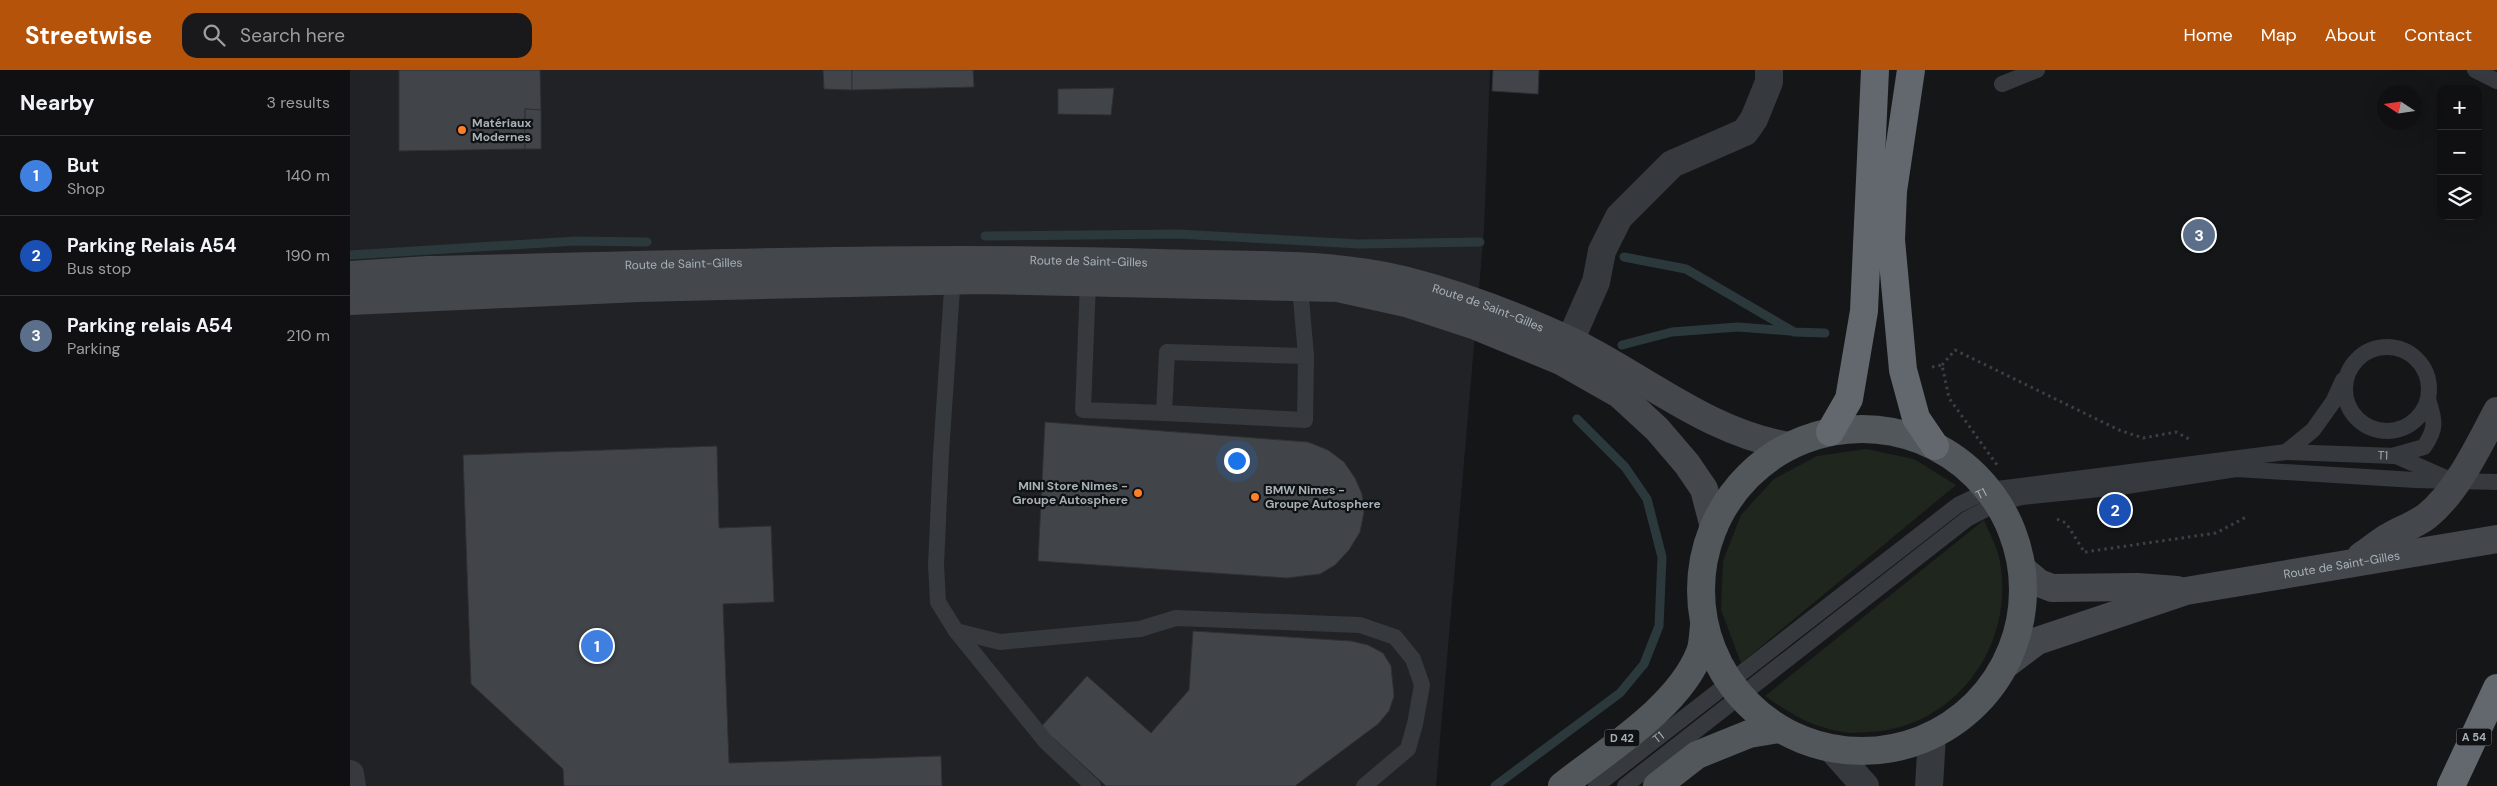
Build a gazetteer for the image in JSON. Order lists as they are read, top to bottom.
{
  "streets": {
    "highway": ["A 54"],
    "main road": ["Route de Saint-Gilles", "D 42"],
    "lane": ["T1"]
  },
  "places": ["Matériaux Modernes", "MINI Store Nimes - Groupe Autosphere", "BMW Nimes - Groupe Autosphere"],
  "north": "left",
  "page": {
    "header": "Streetwise",
    "search": "Search here",
    "nav": [
      "Home",
      "Map",
      "About",
      "Contact"
    ],
    "heading": ["Nearby", "3 results"],
    "map_buttons": ["+", "−"],
    "list": [
      {
        "mark": "1",
        "name": "But",
        "note": "Shop",
        "value": "140 m"
      },
      {
        "mark": "2",
        "name": "Parking Relais A54",
        "note": "Bus stop",
        "value": "190 m"
      },
      {
        "mark": "3",
        "name": "Parking relais A54",
        "note": "Parking",
        "value": "210 m"
      }
    ],
    "pins": ["3", "2", "1"]
  }
}
